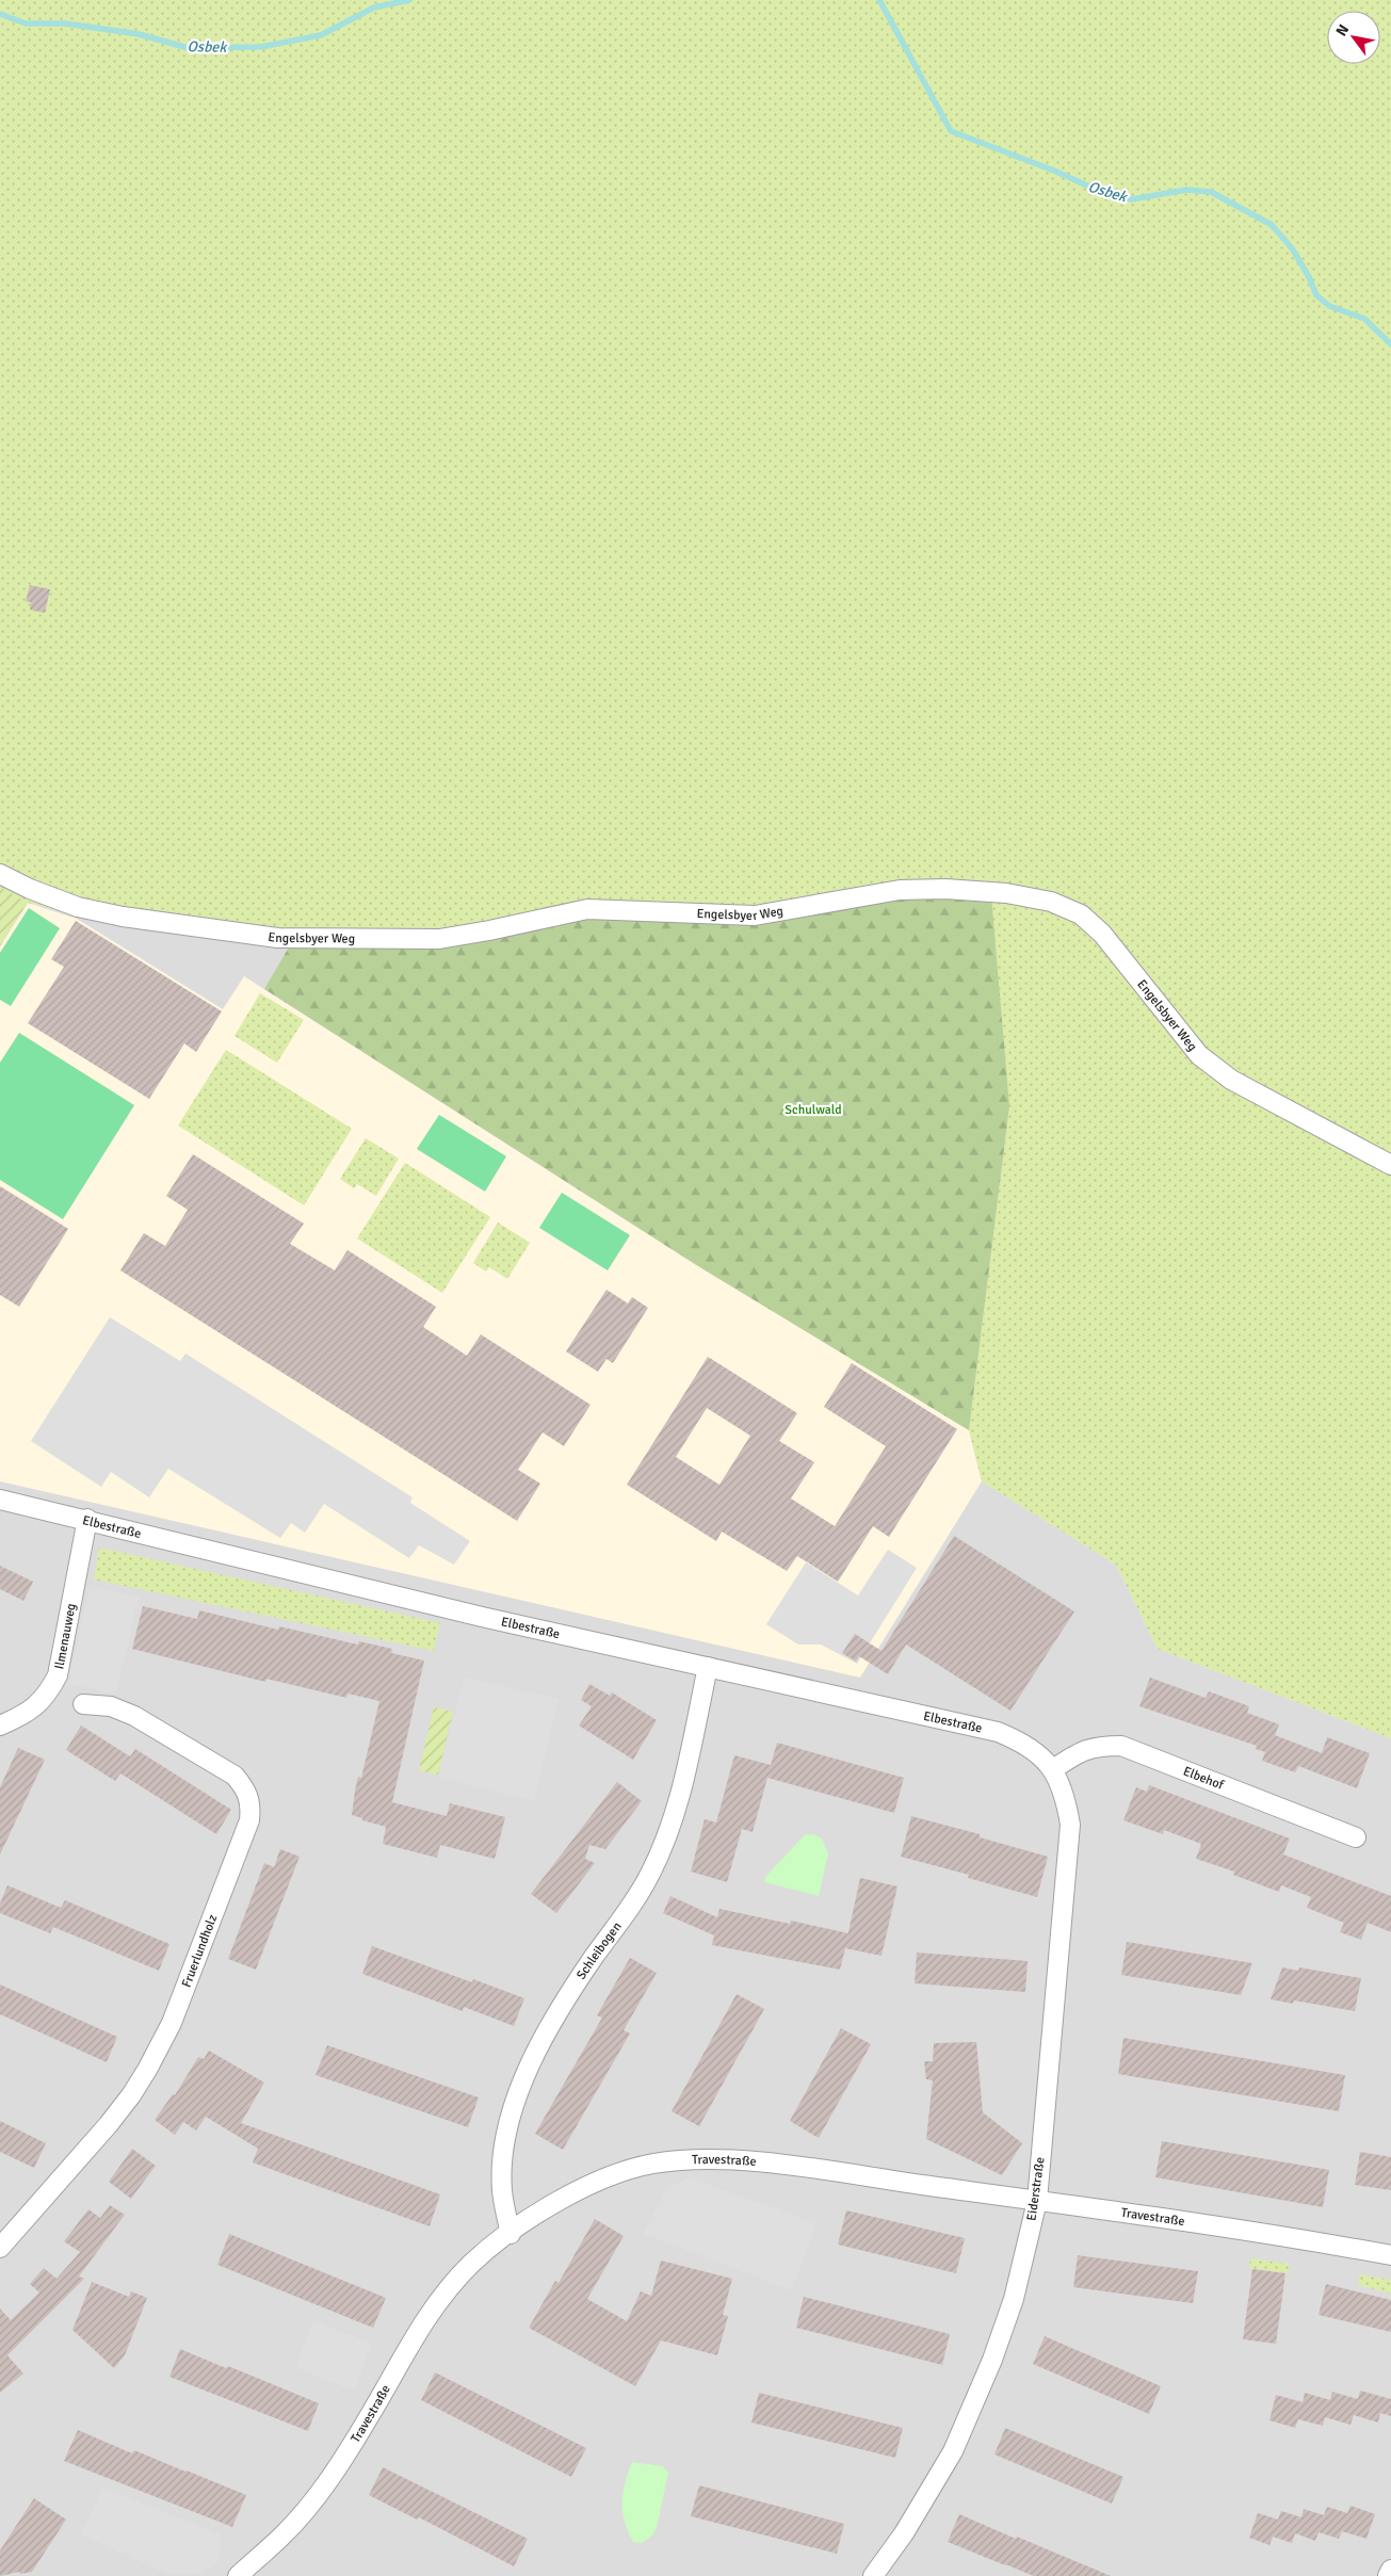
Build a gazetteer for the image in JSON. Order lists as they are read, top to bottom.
{
  "streets": {
    "street": [
      "Engelsbyer Weg",
      "Elbestraße",
      "Ilmenauweg",
      "Elbehof",
      "Schleibogen",
      "Fruerlundholz",
      "Travestraße",
      "Eiderstraße"
    ]
  },
  "crossings": [
    ["Elbestraße", "Ilmenauweg"],
    ["Elbestraße", "Elbehof"],
    ["Elbestraße", "Schleibogen"],
    ["Elbestraße", "Eiderstraße"],
    ["Elbehof", "Eiderstraße"],
    ["Schleibogen", "Travestraße"],
    ["Travestraße", "Eiderstraße"]
  ],
  "water": ["Osbek"],
  "parks": ["Schulwald"],
  "north": "top left"
}
